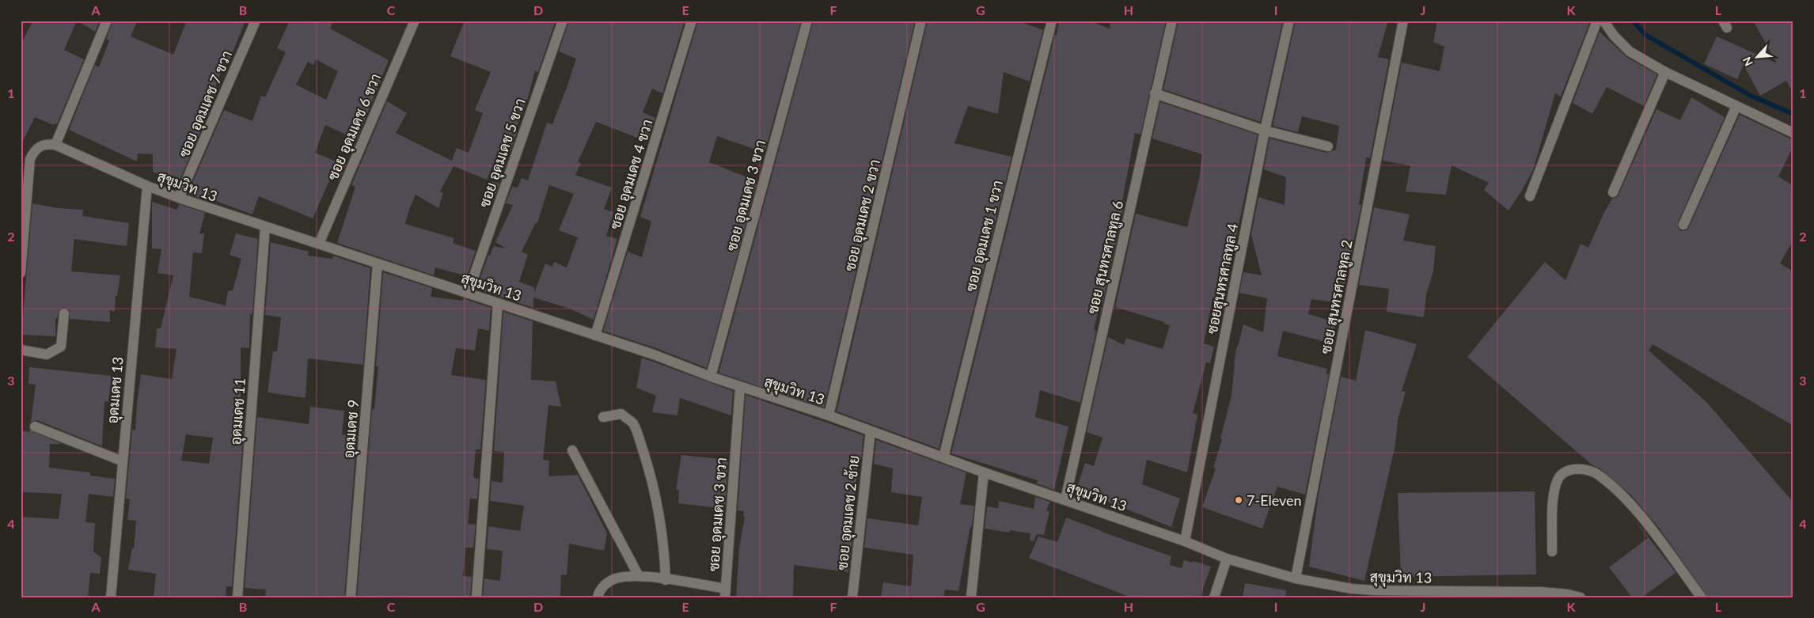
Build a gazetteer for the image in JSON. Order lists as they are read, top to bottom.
{
  "streets": {
    "street": [
      "ซอย อุดมเดช 7 ขวา",
      "ซอย อุดมเดช 6 ขวา",
      "ซอย อุดมเดช 5 ขวา",
      "ซอย อุดมเดช 4 ขวา",
      "สุขุมวิท 13",
      "ซอย อุดมเดช 3 ขวา",
      "ซอย อุดมเดช 2 ขวา",
      "ซอย อุดมเดช 1 ขวา",
      "ซอย สุนทรศาลทูล 6",
      "ซอยสุนทรศาลทูล 4",
      "ซอย สุนทรศาลทูล 2",
      "อุดมเดช 13",
      "อุดมเดช 11",
      "อุดมเดช 9",
      "ซอย อุดมเดช 2 ซ้าย"
    ]
  },
  "crossings": [
    ["ซอย อุดมเดช 7 ขวา", "สุขุมวิท 13"],
    ["ซอย อุดมเดช 6 ขวา", "สุขุมวิท 13"],
    ["ซอย อุดมเดช 5 ขวา", "สุขุมวิท 13"],
    ["ซอย อุดมเดช 4 ขวา", "สุขุมวิท 13"],
    ["สุขุมวิท 13", "ซอย อุดมเดช 3 ขวา"],
    ["สุขุมวิท 13", "ซอย อุดมเดช 2 ขวา"],
    ["สุขุมวิท 13", "ซอย อุดมเดช 1 ขวา"],
    ["สุขุมวิท 13", "ซอย สุนทรศาลทูล 6"],
    ["สุขุมวิท 13", "ซอยสุนทรศาลทูล 4"],
    ["สุขุมวิท 13", "ซอย สุนทรศาลทูล 2"],
    ["สุขุมวิท 13", "อุดมเดช 13"],
    ["สุขุมวิท 13", "อุดมเดช 11"],
    ["สุขุมวิท 13", "อุดมเดช 9"],
    ["สุขุมวิท 13", "ซอย อุดมเดช 2 ซ้าย"]
  ],
  "places": ["7-Eleven"],
  "north": "bottom left",
  "grid": {
    "columns": [
      "A",
      "B",
      "C",
      "D",
      "E",
      "F",
      "G",
      "H",
      "I",
      "J",
      "K",
      "L"
    ],
    "rows": [
      "1",
      "2",
      "3",
      "4"
    ]
  }
}
